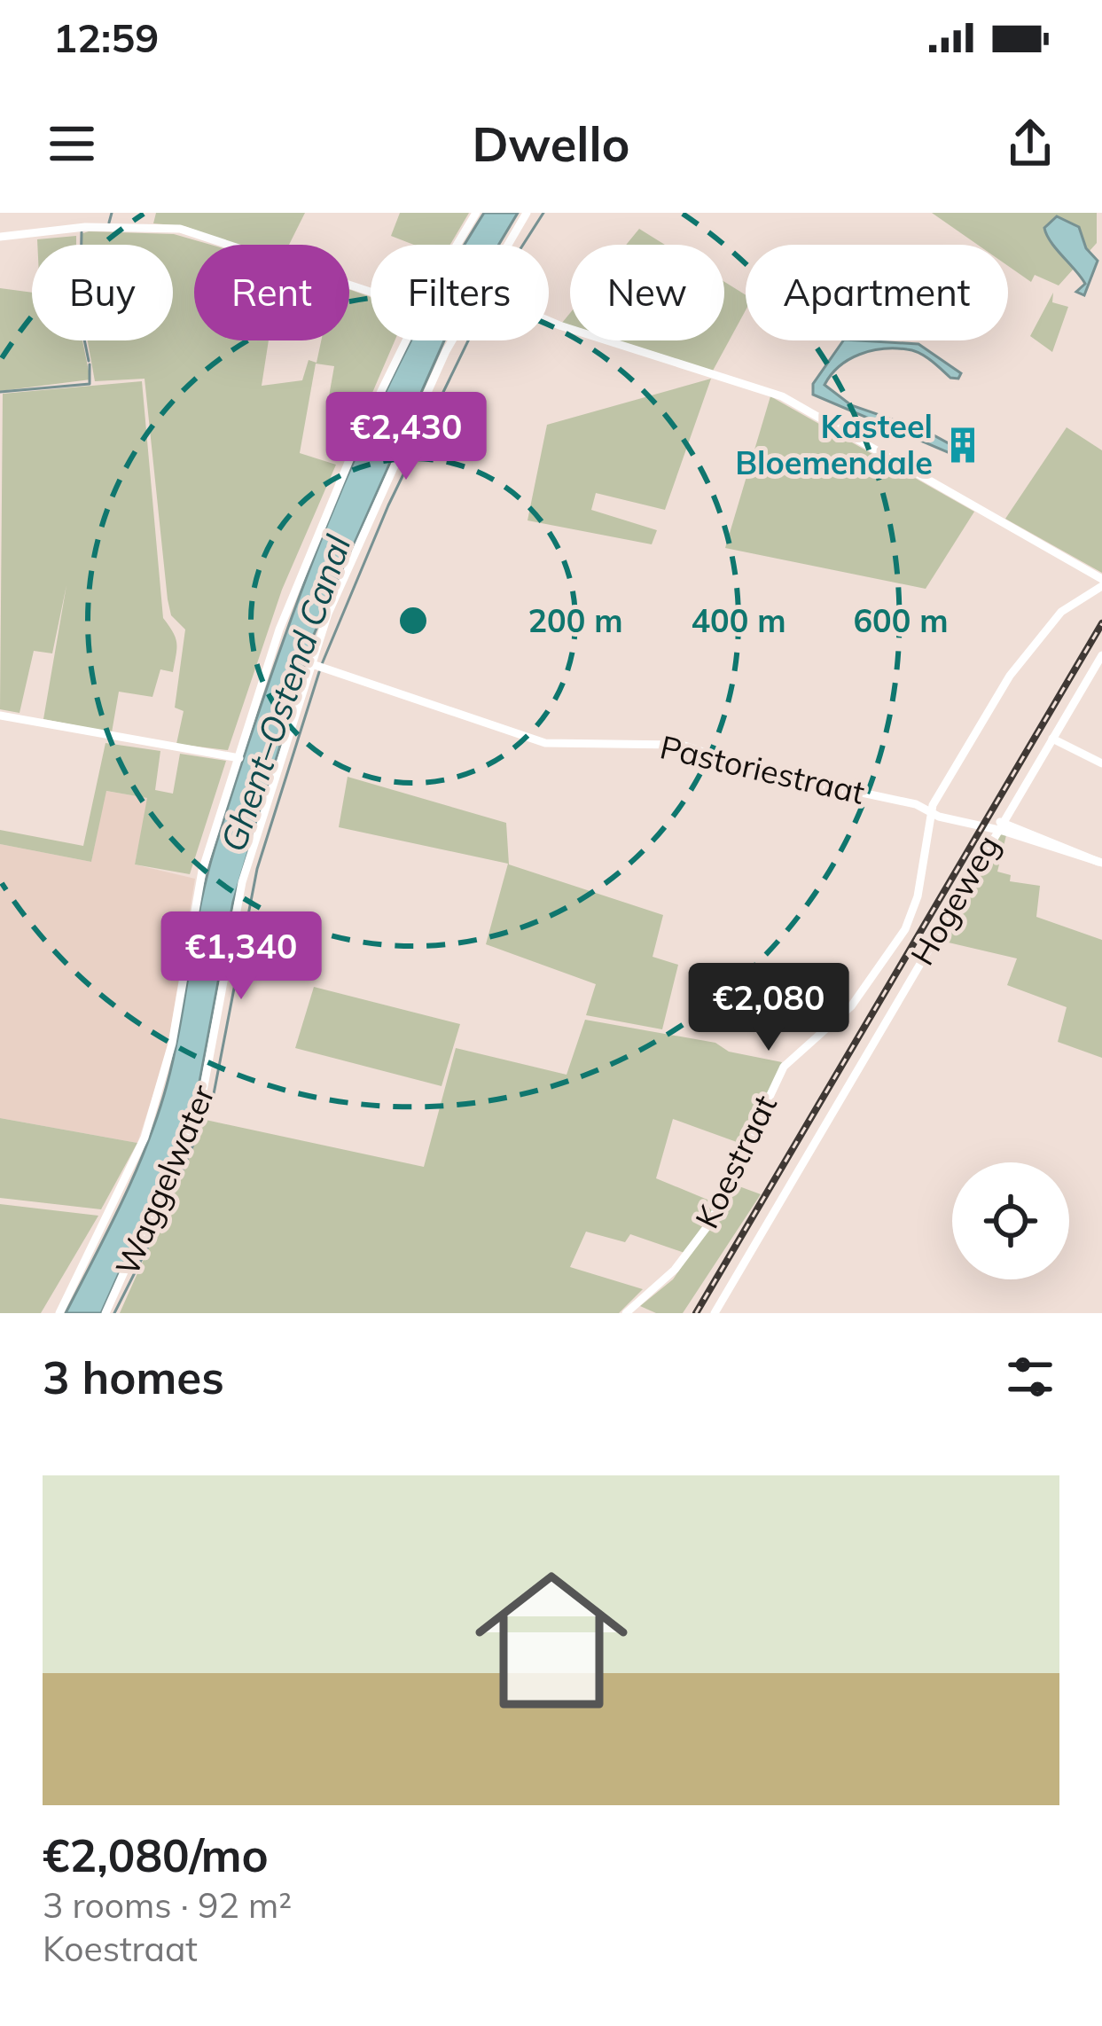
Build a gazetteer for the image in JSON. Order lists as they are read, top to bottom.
{
  "streets": {
    "street": [
      "Pastoriestraat",
      "Hogeweg",
      "Koestraat",
      "Waggelwater"
    ]
  },
  "crossings": [
    ["Pastoriestraat", "Hogeweg"],
    ["Pastoriestraat", "Koestraat"],
    ["Pastoriestraat", "Waggelwater"]
  ],
  "water": ["Ghent–Ostend Canal"],
  "places": {
    "building": ["Kasteel Bloemendale"]
  },
  "page": {
    "status": "12:59",
    "header": "Dwello",
    "chip": [
      "Buy",
      "Rent",
      "Filters",
      "New",
      "Apartment"
    ],
    "price": ["€2,430", "€1,340", "€2,080"],
    "heading": "3 homes",
    "list": [
      {
        "name": "€2,080/mo",
        "note": "3 rooms · 92 m² · Koestraat"
      }
    ]
  },
  "rings": ["200 m", "400 m", "600 m"]
}
